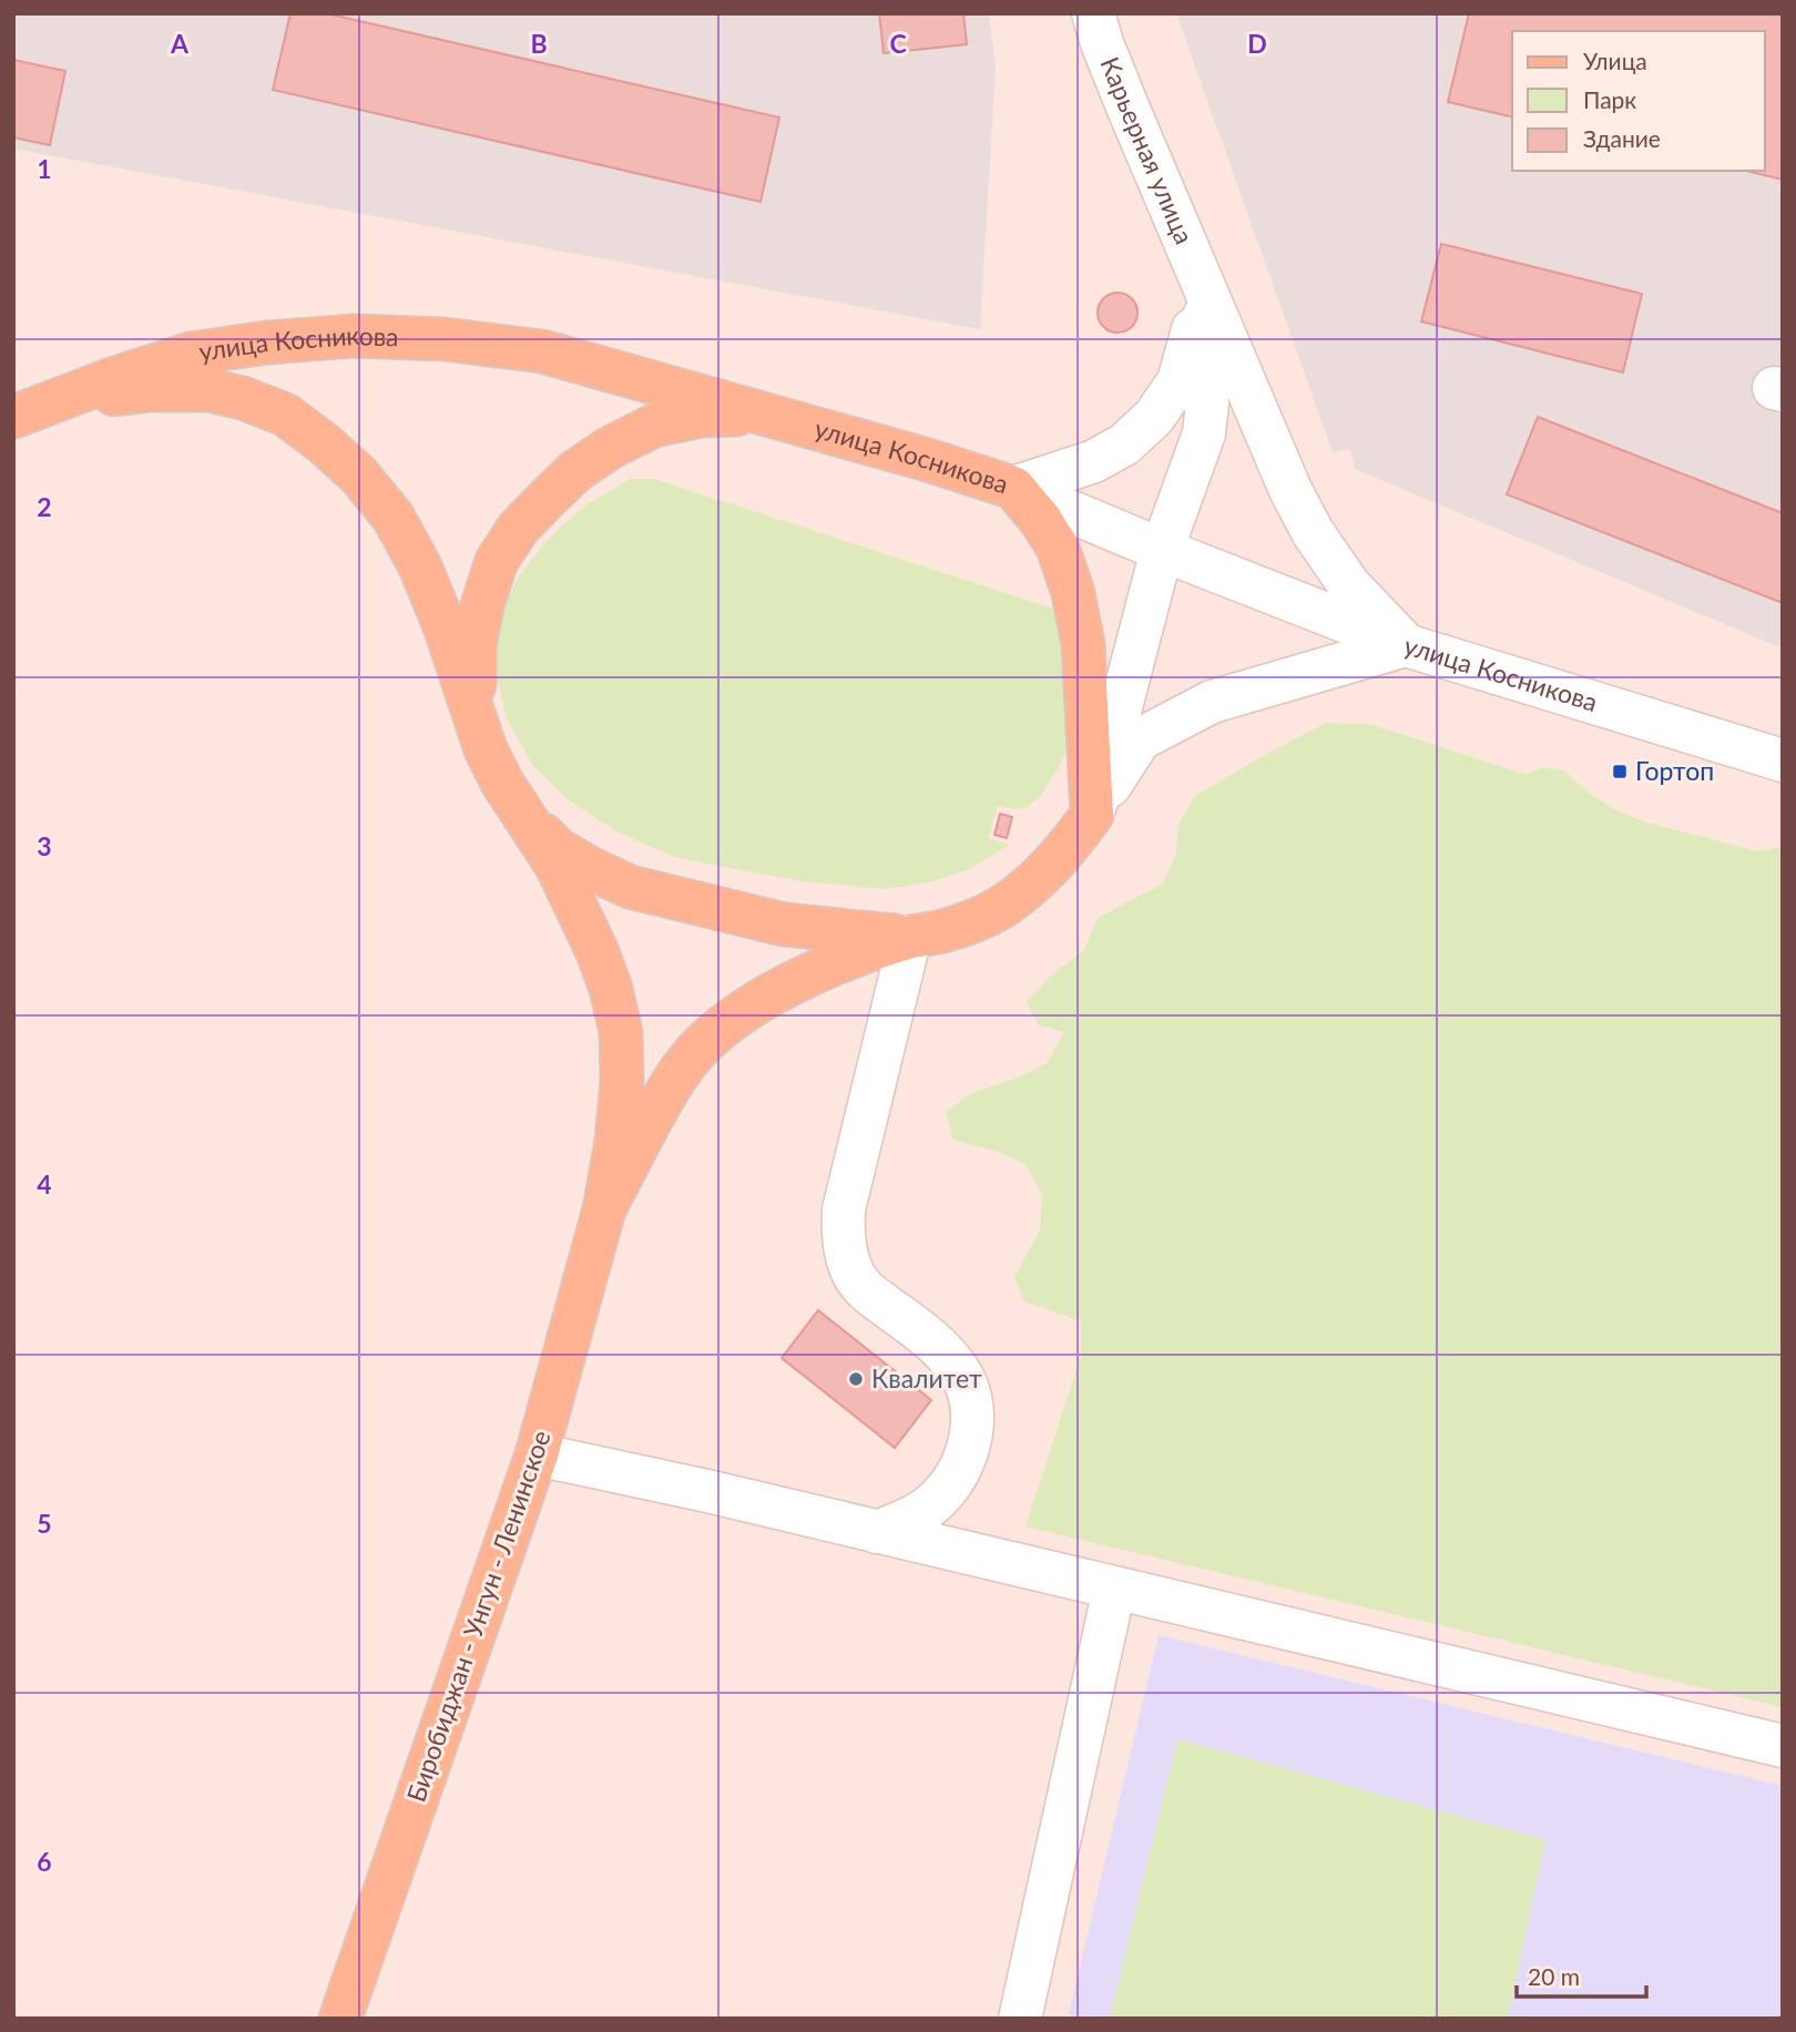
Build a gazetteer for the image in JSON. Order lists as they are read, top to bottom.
{
  "streets": {
    "main road": ["улица Косникова", "Биробиджан - Унгун - Ленинское"],
    "street": ["Карьерная улица"]
  },
  "crossings": [
    ["Карьерная улица", "улица Косникова"]
  ],
  "places": {
    "transit": ["Гортоп"],
    "other": ["Квалитет"]
  },
  "legend": ["Улица", "Парк", "Здание"],
  "scale_bar": "20 m",
  "grid": {
    "columns": [
      "A",
      "B",
      "C",
      "D"
    ],
    "rows": [
      "1",
      "2",
      "3",
      "4",
      "5",
      "6"
    ]
  }
}
